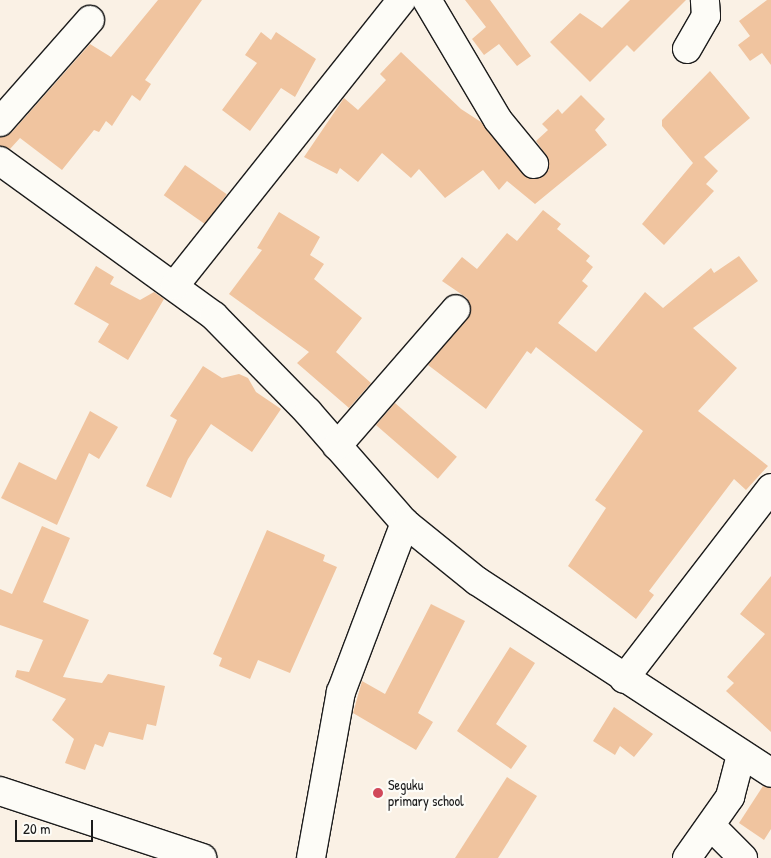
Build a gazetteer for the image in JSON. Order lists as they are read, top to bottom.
{
  "places": ["Seguku primary school"],
  "scale_bar": "20 m"
}
